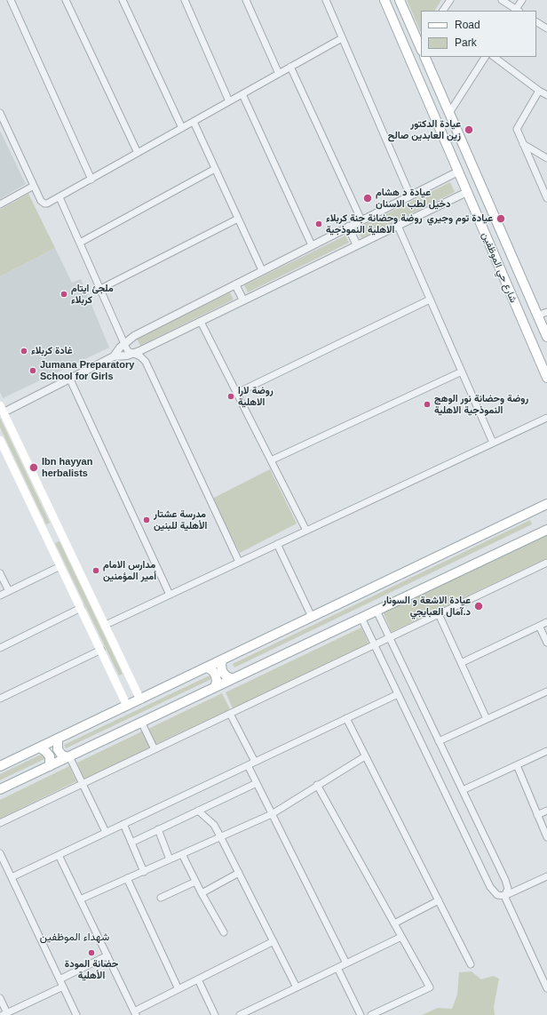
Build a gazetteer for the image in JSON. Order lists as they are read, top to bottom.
{
  "streets": {
    "main road": ["شارع حي الموظفين"]
  },
  "districts": ["شهداء الموظفين"],
  "places": [
    "عيادة الدكتور زين العابدين صالح",
    "عيادة د هشام دخيل لطب الاسنان",
    "عيادة توم وجيري",
    "روضة وحضانة جنة كربلاء الاهلية النموذجية",
    "ملجئ ايتام كربلاء",
    "غادة كربلاء",
    "Jumana Preparatory School for Girls",
    "روضة لارا الاهلية",
    "روضة وحضانة نور الوهج النموذجية الاهلية",
    "Ibn hayyan herbalists",
    "مدرسة عشتار الأهلية للبنين",
    "مدارس الامام أمير المؤمنين",
    "عيادة الاشعة و السونار د.آمال العبايجي",
    "حضانة المودة الأهلية"
  ],
  "legend": ["Road", "Park"]
}
